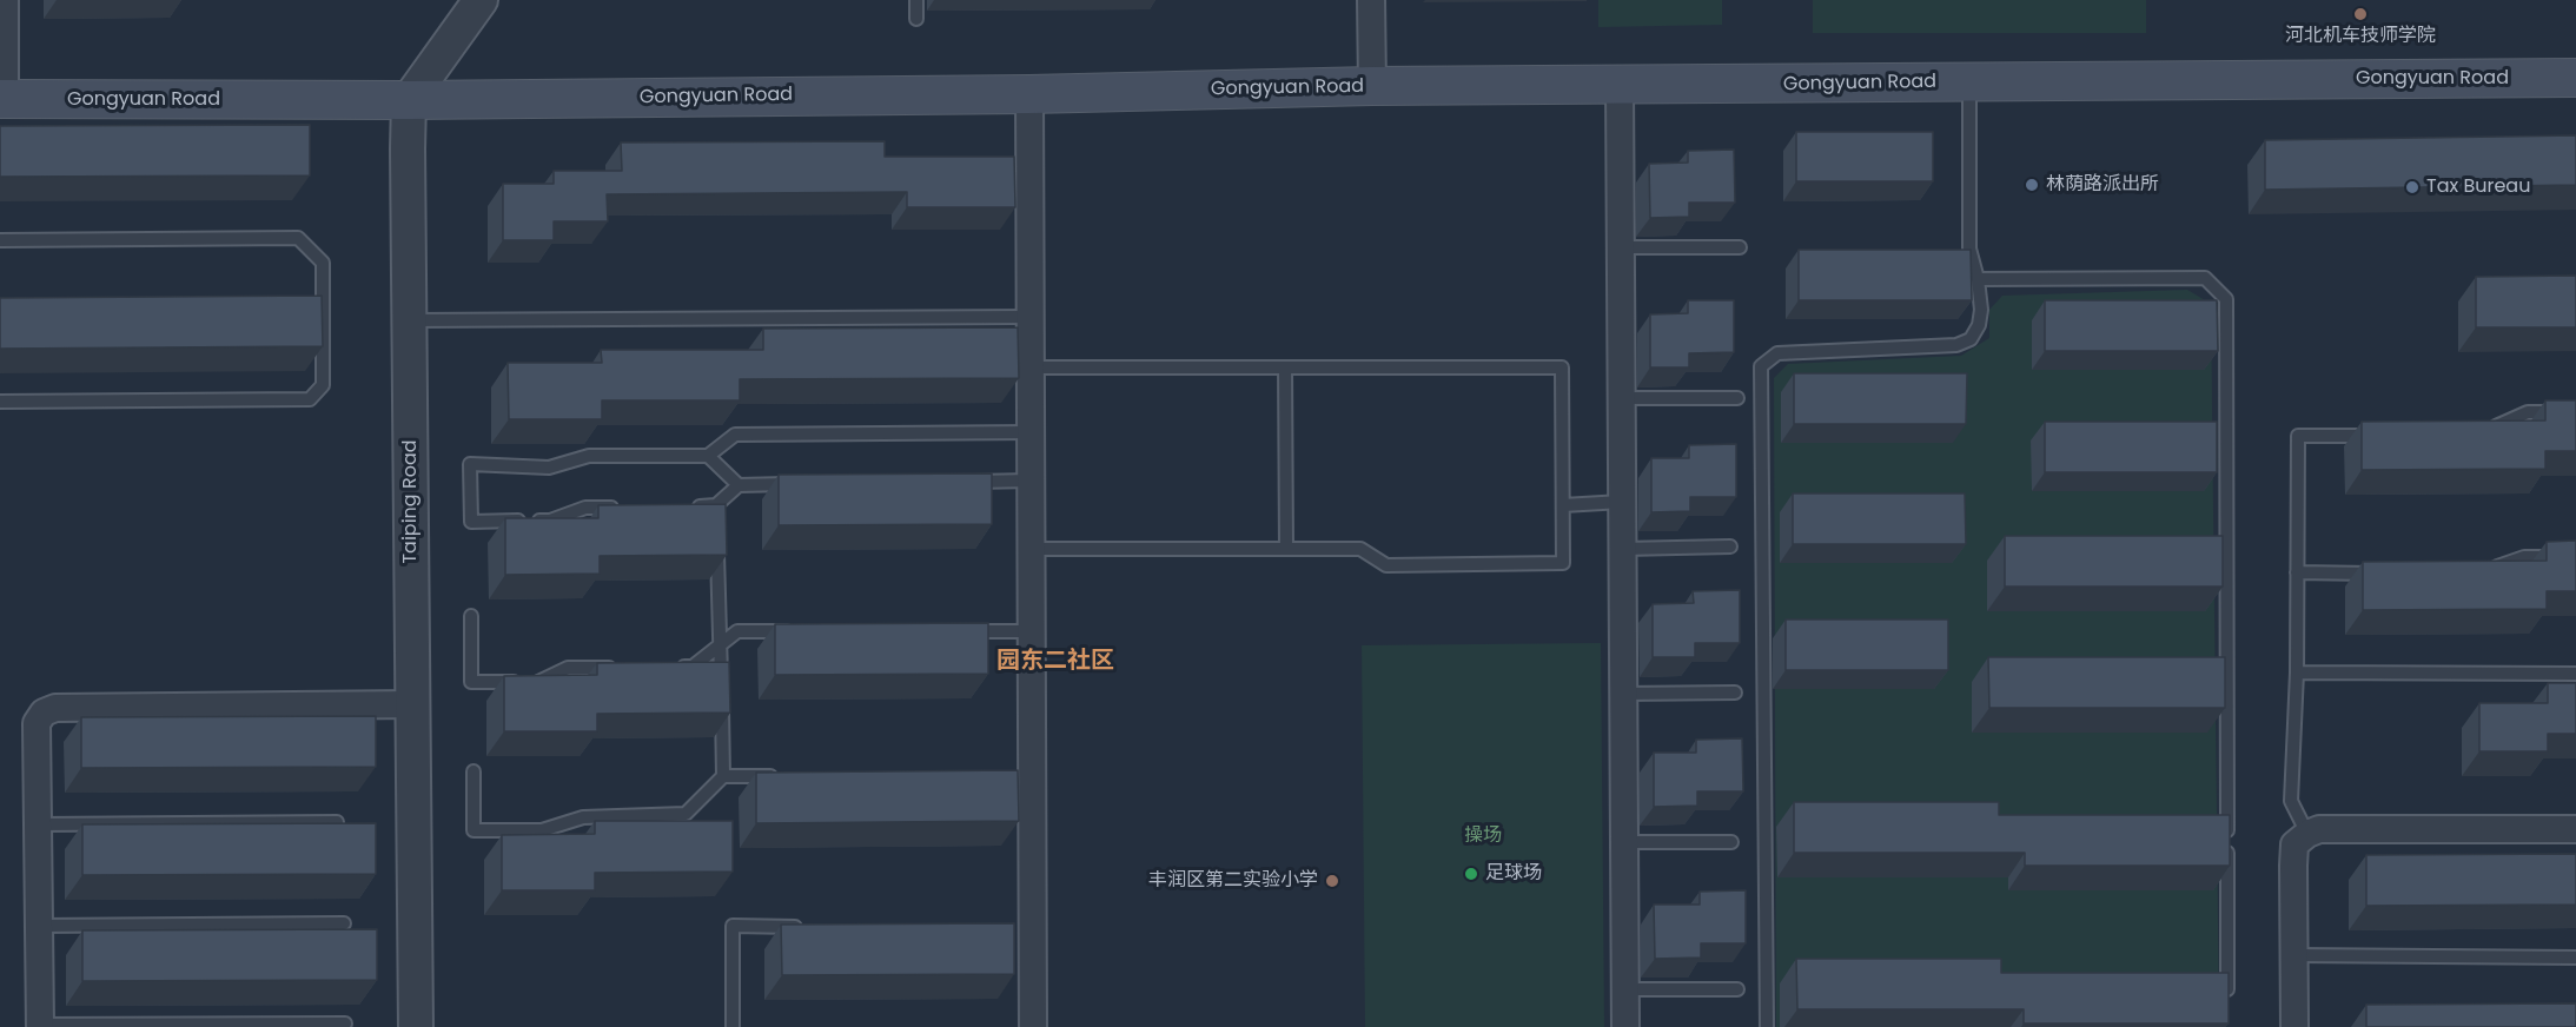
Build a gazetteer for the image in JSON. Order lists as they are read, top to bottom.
{
  "streets": {
    "main road": ["Gongyuan Road"],
    "street": ["Taiping Road"]
  },
  "crossings": [
    ["Gongyuan Road", "Taiping Road"]
  ],
  "districts": ["园东二社区"],
  "parks": ["操场"],
  "places": [
    "河北机车技师学院",
    "林荫路派出所",
    "Tax Bureau",
    "足球场",
    "丰润区第二实验小学"
  ]
}
